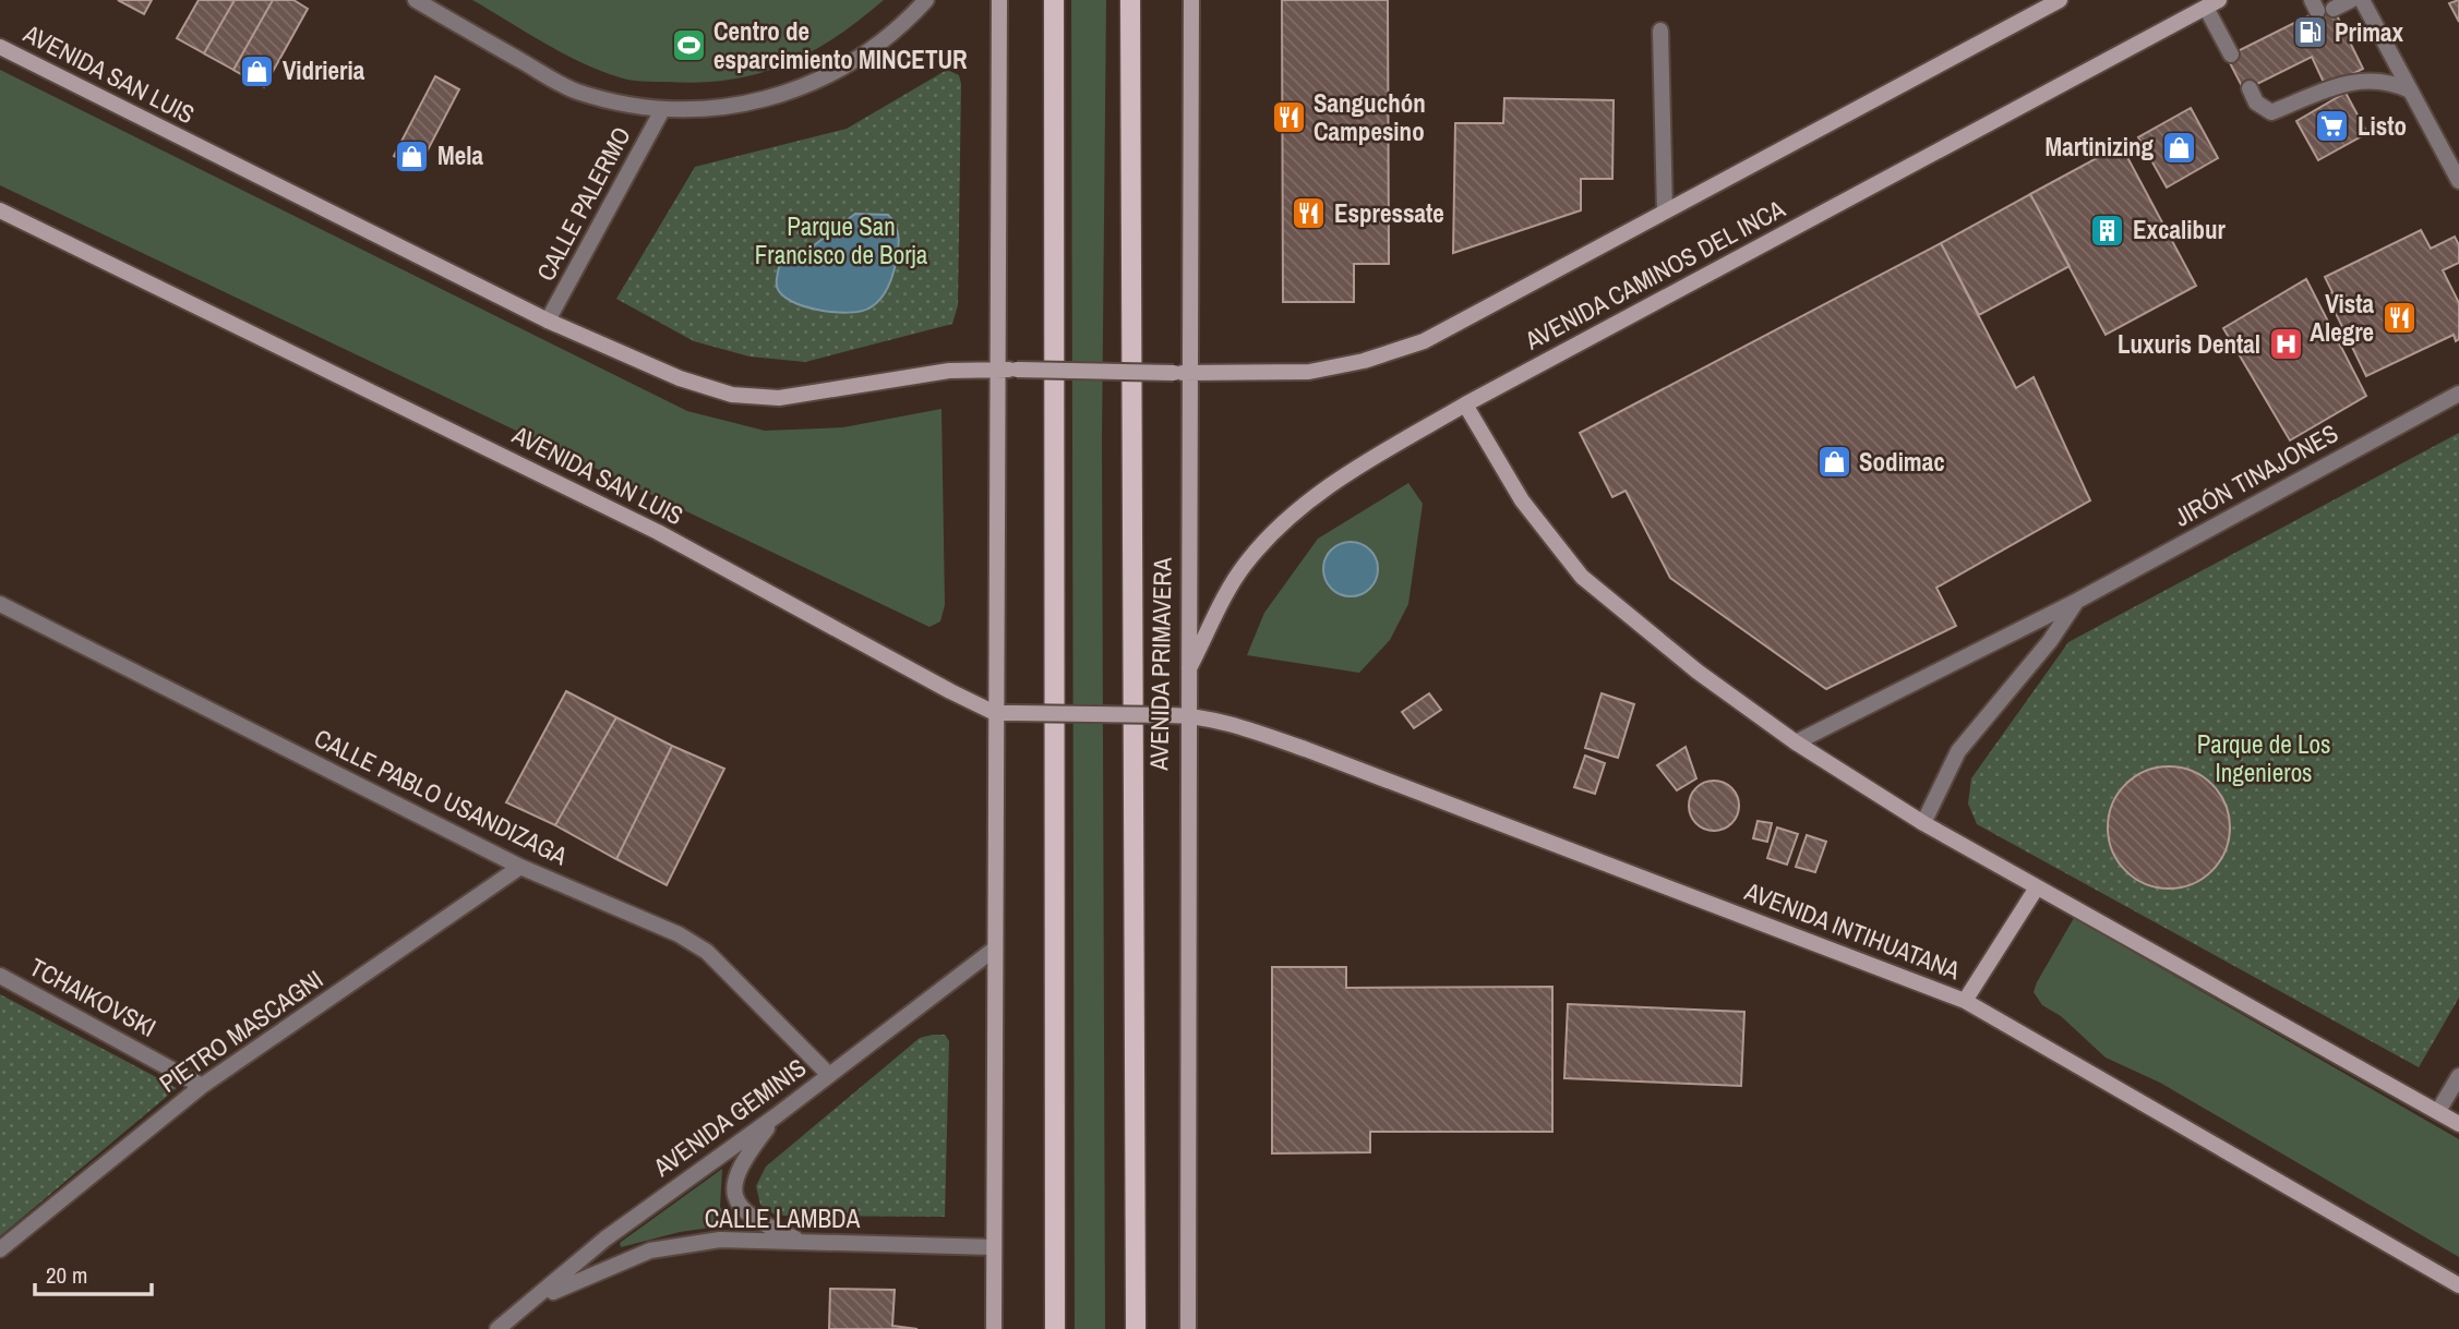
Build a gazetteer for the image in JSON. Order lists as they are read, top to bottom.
{
  "streets": {
    "main road": [
      "AVENIDA SAN LUIS",
      "AVENIDA CAMINOS DEL INCA",
      "AVENIDA PRIMAVERA",
      "AVENIDA INTIHUATANA"
    ],
    "street": [
      "CALLE PALERMO",
      "JIRÓN TINAJONES",
      "CALLE PABLO USANDIZAGA",
      "TCHAIKOVSKI",
      "PIETRO MASCAGNI",
      "AVENIDA GEMINIS",
      "CALLE LAMBDA"
    ]
  },
  "crossings": [
    ["AVENIDA SAN LUIS", "CALLE PALERMO"],
    ["AVENIDA SAN LUIS", "AVENIDA CAMINOS DEL INCA"],
    ["AVENIDA SAN LUIS", "AVENIDA PRIMAVERA"],
    ["AVENIDA SAN LUIS", "AVENIDA INTIHUATANA"],
    ["AVENIDA CAMINOS DEL INCA", "AVENIDA PRIMAVERA"],
    ["AVENIDA PRIMAVERA", "AVENIDA INTIHUATANA"],
    ["CALLE PABLO USANDIZAGA", "PIETRO MASCAGNI"],
    ["CALLE PABLO USANDIZAGA", "AVENIDA GEMINIS"],
    ["TCHAIKOVSKI", "PIETRO MASCAGNI"],
    ["AVENIDA GEMINIS", "CALLE LAMBDA"]
  ],
  "parks": ["Parque San Francisco de Borja", "Parque de Los Ingenieros"],
  "places": {
    "fuel station": ["Primax"],
    "sports": ["Centro de esparcimiento MINCETUR"],
    "shop": [
      "Vidrieria",
      "Martinizing",
      "Mela",
      "Sodimac"
    ],
    "restaurant": ["Sanguchón Campesino", "Espressate", "Vista Alegre"],
    "supermarket": ["Listo"],
    "building": ["Excalibur"],
    "hospital": ["Luxuris Dental"]
  },
  "scale_bar": "20 m"
}
